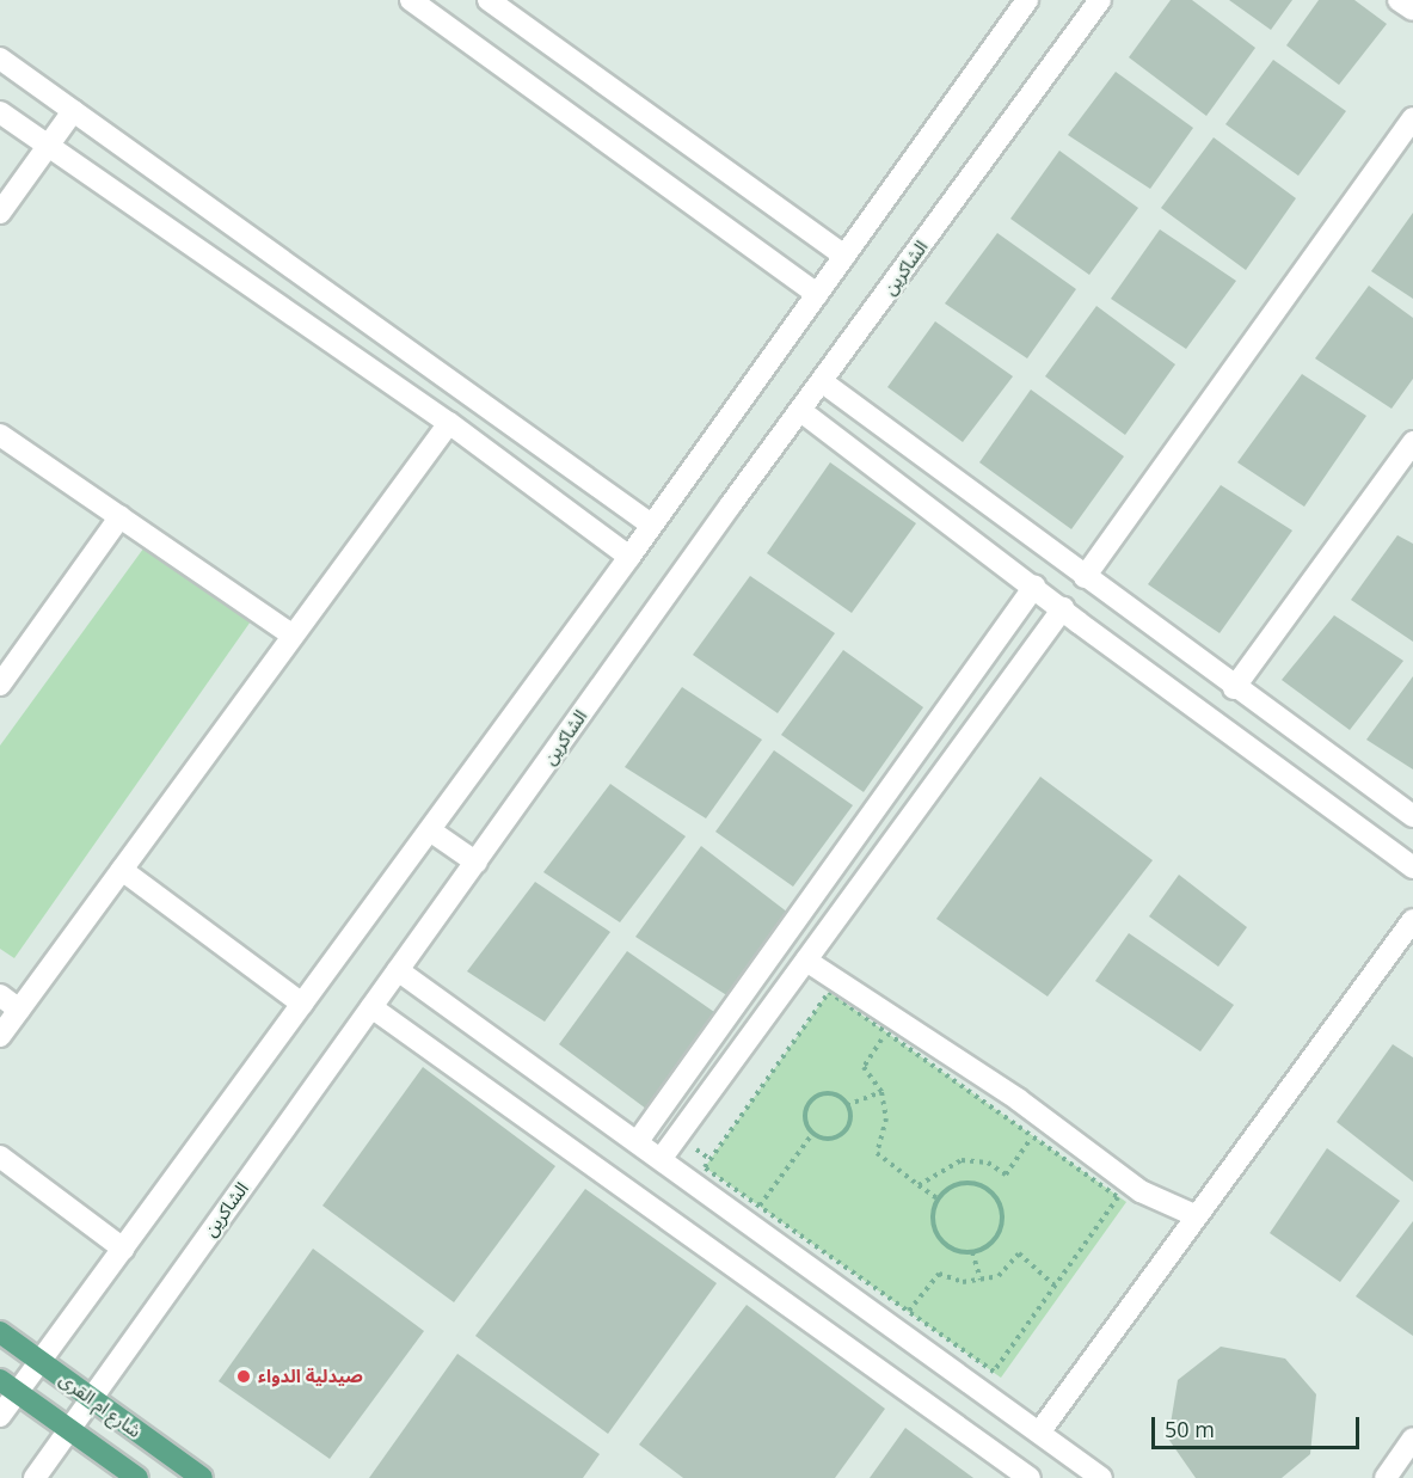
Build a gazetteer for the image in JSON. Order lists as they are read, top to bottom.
{
  "streets": {
    "main road": ["شارع ام القرى"],
    "street": ["الشاكرين"]
  },
  "crossings": [
    ["الشاكرين", "شارع ام القرى"]
  ],
  "places": ["صيدلية الدواء"],
  "scale_bar": "50 m"
}
